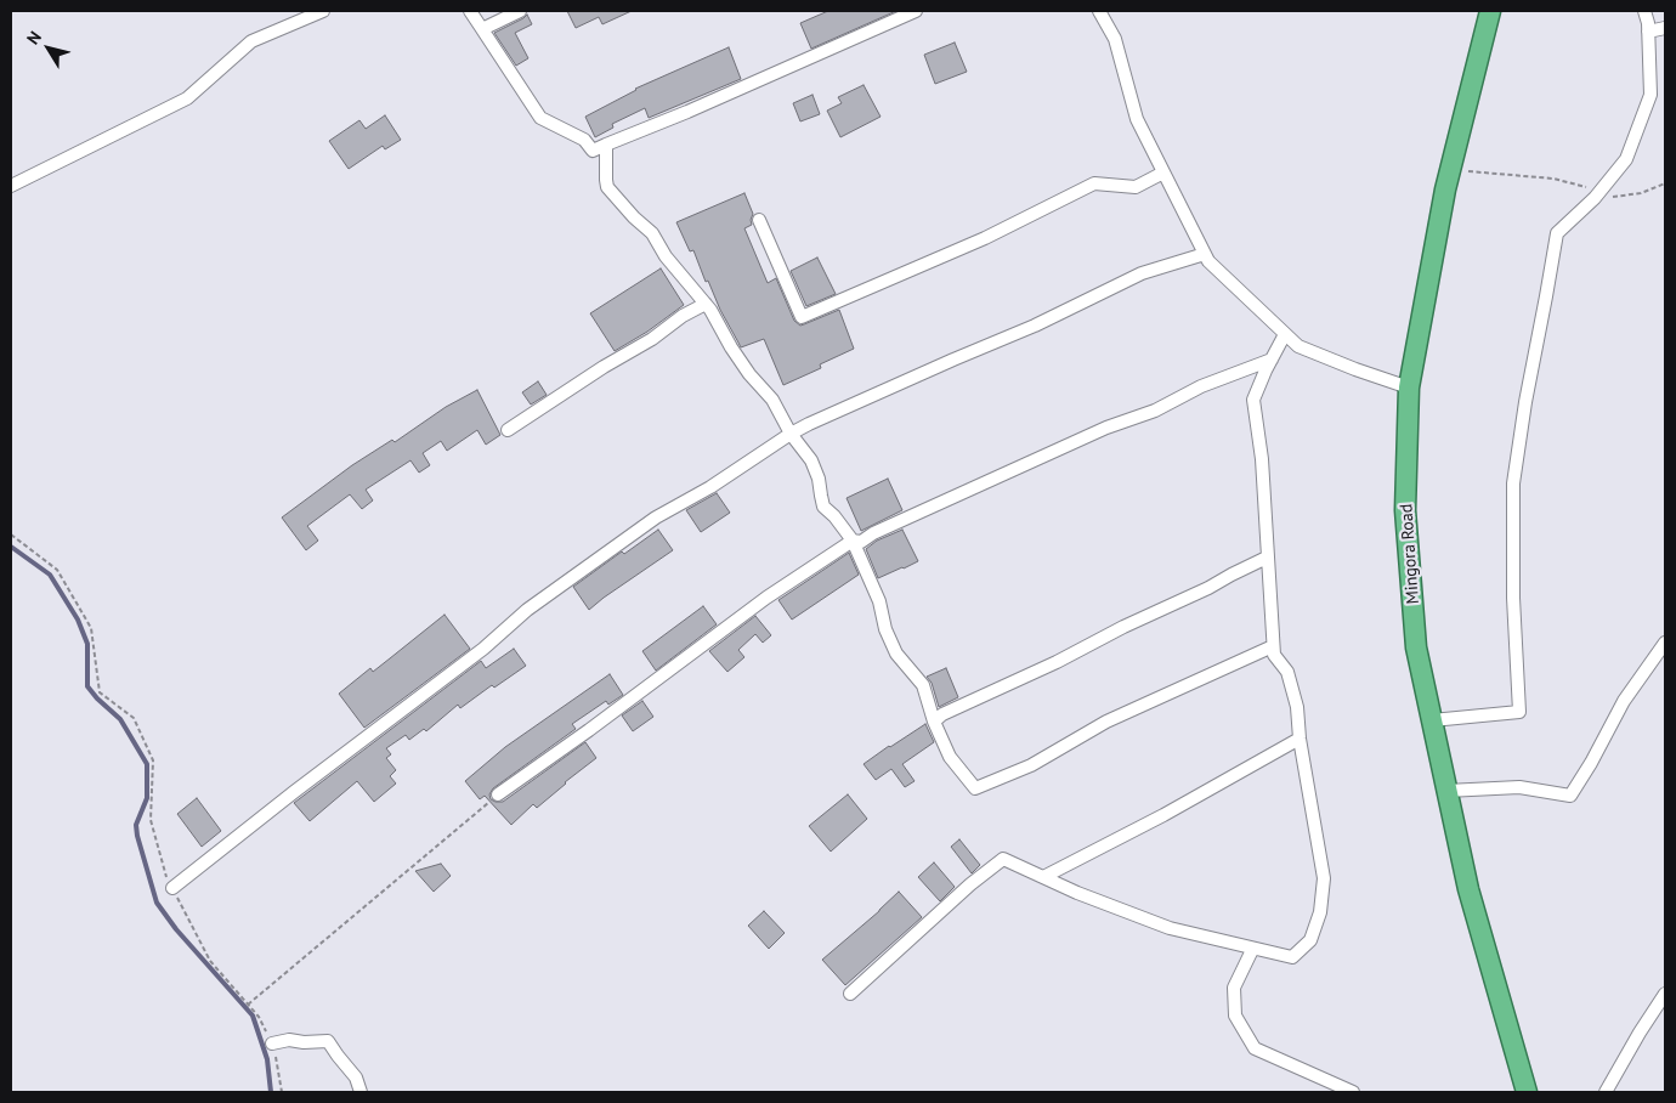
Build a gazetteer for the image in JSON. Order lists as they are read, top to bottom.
{
  "streets": {
    "highway": ["Mingora Road"]
  },
  "north": "top left"
}
